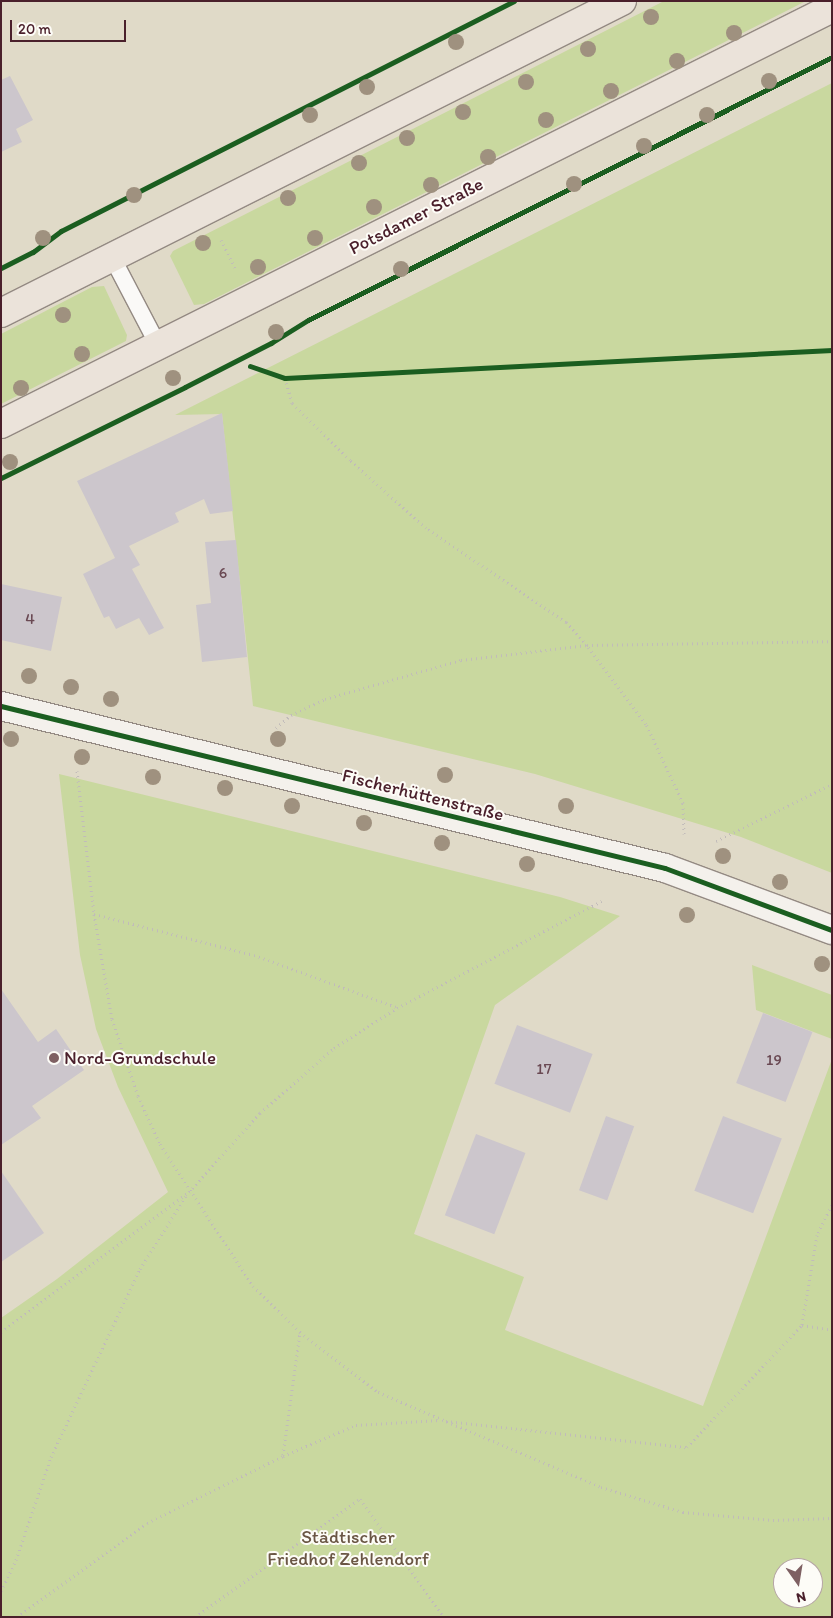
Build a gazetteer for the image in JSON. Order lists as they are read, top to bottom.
{
  "streets": {
    "main road": ["Potsdamer Straße"],
    "street": ["Fischerhüttenstraße"]
  },
  "parks": ["Städtischer Friedhof Zehlendorf"],
  "places": ["Nord-Grundschule"],
  "house_numbers": [
    "6",
    "4",
    "19",
    "17"
  ],
  "scale_bar": "20 m",
  "north": "bottom"
}
